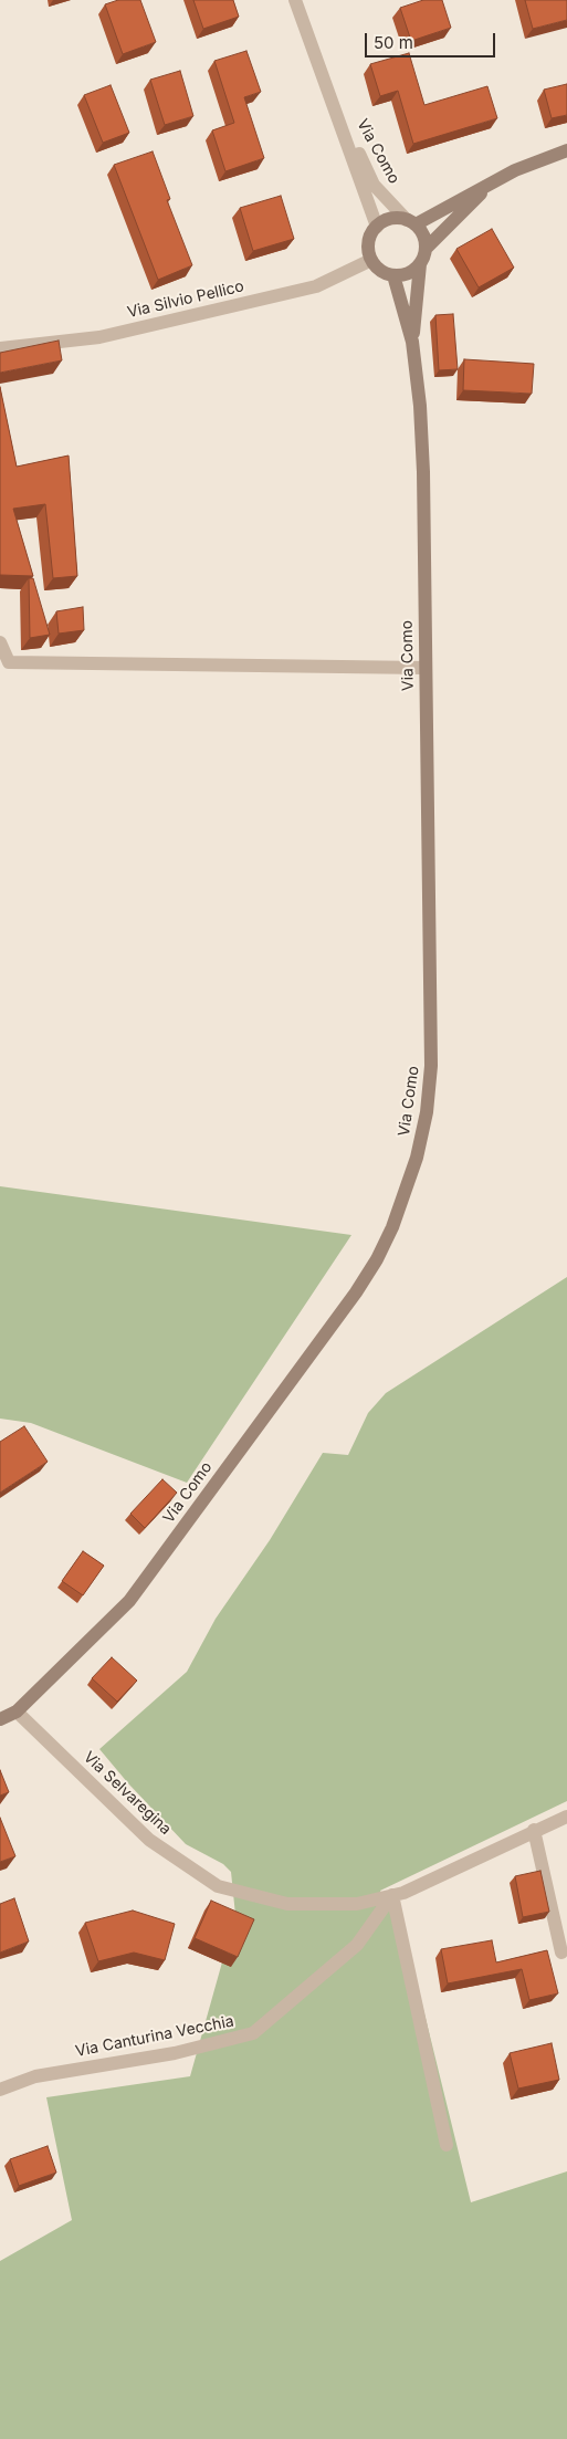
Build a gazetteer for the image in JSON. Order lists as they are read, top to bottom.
{
  "streets": {
    "main road": ["Via Como"],
    "street": ["Via Silvio Pellico", "Via Selvaregina", "Via Canturina Vecchia"]
  },
  "crossings": [
    ["Via Como", "Via Silvio Pellico"],
    ["Via Como", "Via Selvaregina"],
    ["Via Selvaregina", "Via Canturina Vecchia"]
  ],
  "scale_bar": "50 m"
}
